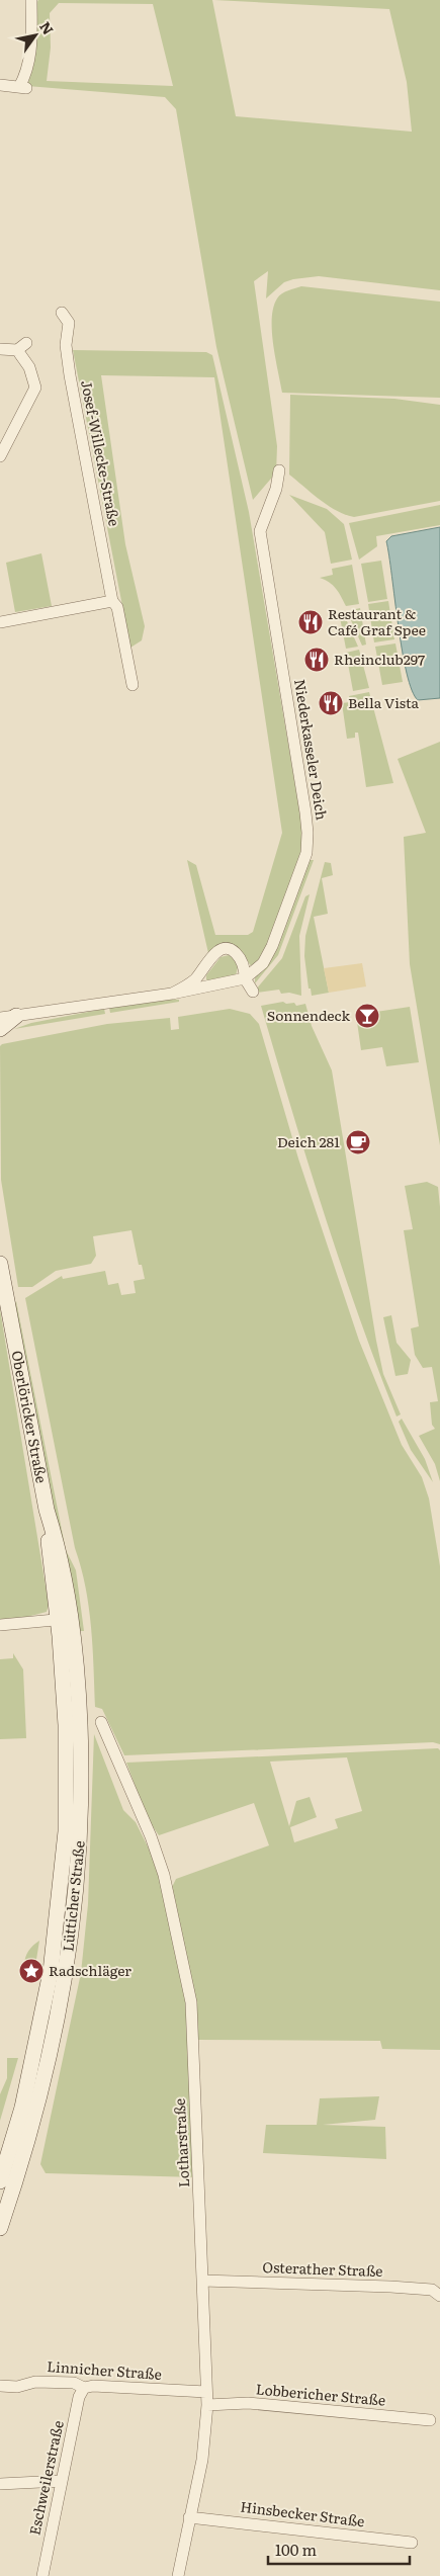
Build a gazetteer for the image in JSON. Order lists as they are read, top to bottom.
{
  "streets": {
    "main road": ["Oberlöricker Straße", "Lütticher Straße"],
    "street": [
      "Josef-Willecke-Straße",
      "Niederkasseler Deich",
      "Lotharstraße",
      "Osterather Straße",
      "Linnicher Straße",
      "Lobbericher Straße",
      "Eschweilerstraße",
      "Hinsbecker Straße"
    ]
  },
  "crossings": [
    ["Oberlöricker Straße", "Lütticher Straße"],
    ["Lotharstraße", "Osterather Straße"],
    ["Lotharstraße", "Linnicher Straße"],
    ["Lotharstraße", "Lobbericher Straße"],
    ["Lotharstraße", "Hinsbecker Straße"],
    ["Linnicher Straße", "Eschweilerstraße"]
  ],
  "places": {
    "restaurant": ["Restaurant & Café Graf Spee", "Rheinclub297", "Bella Vista"],
    "bar": ["Sonnendeck"],
    "cafe": ["Deich 281"],
    "place": ["Radschläger"]
  },
  "scale_bar": "100 m",
  "north": "top right"
}
